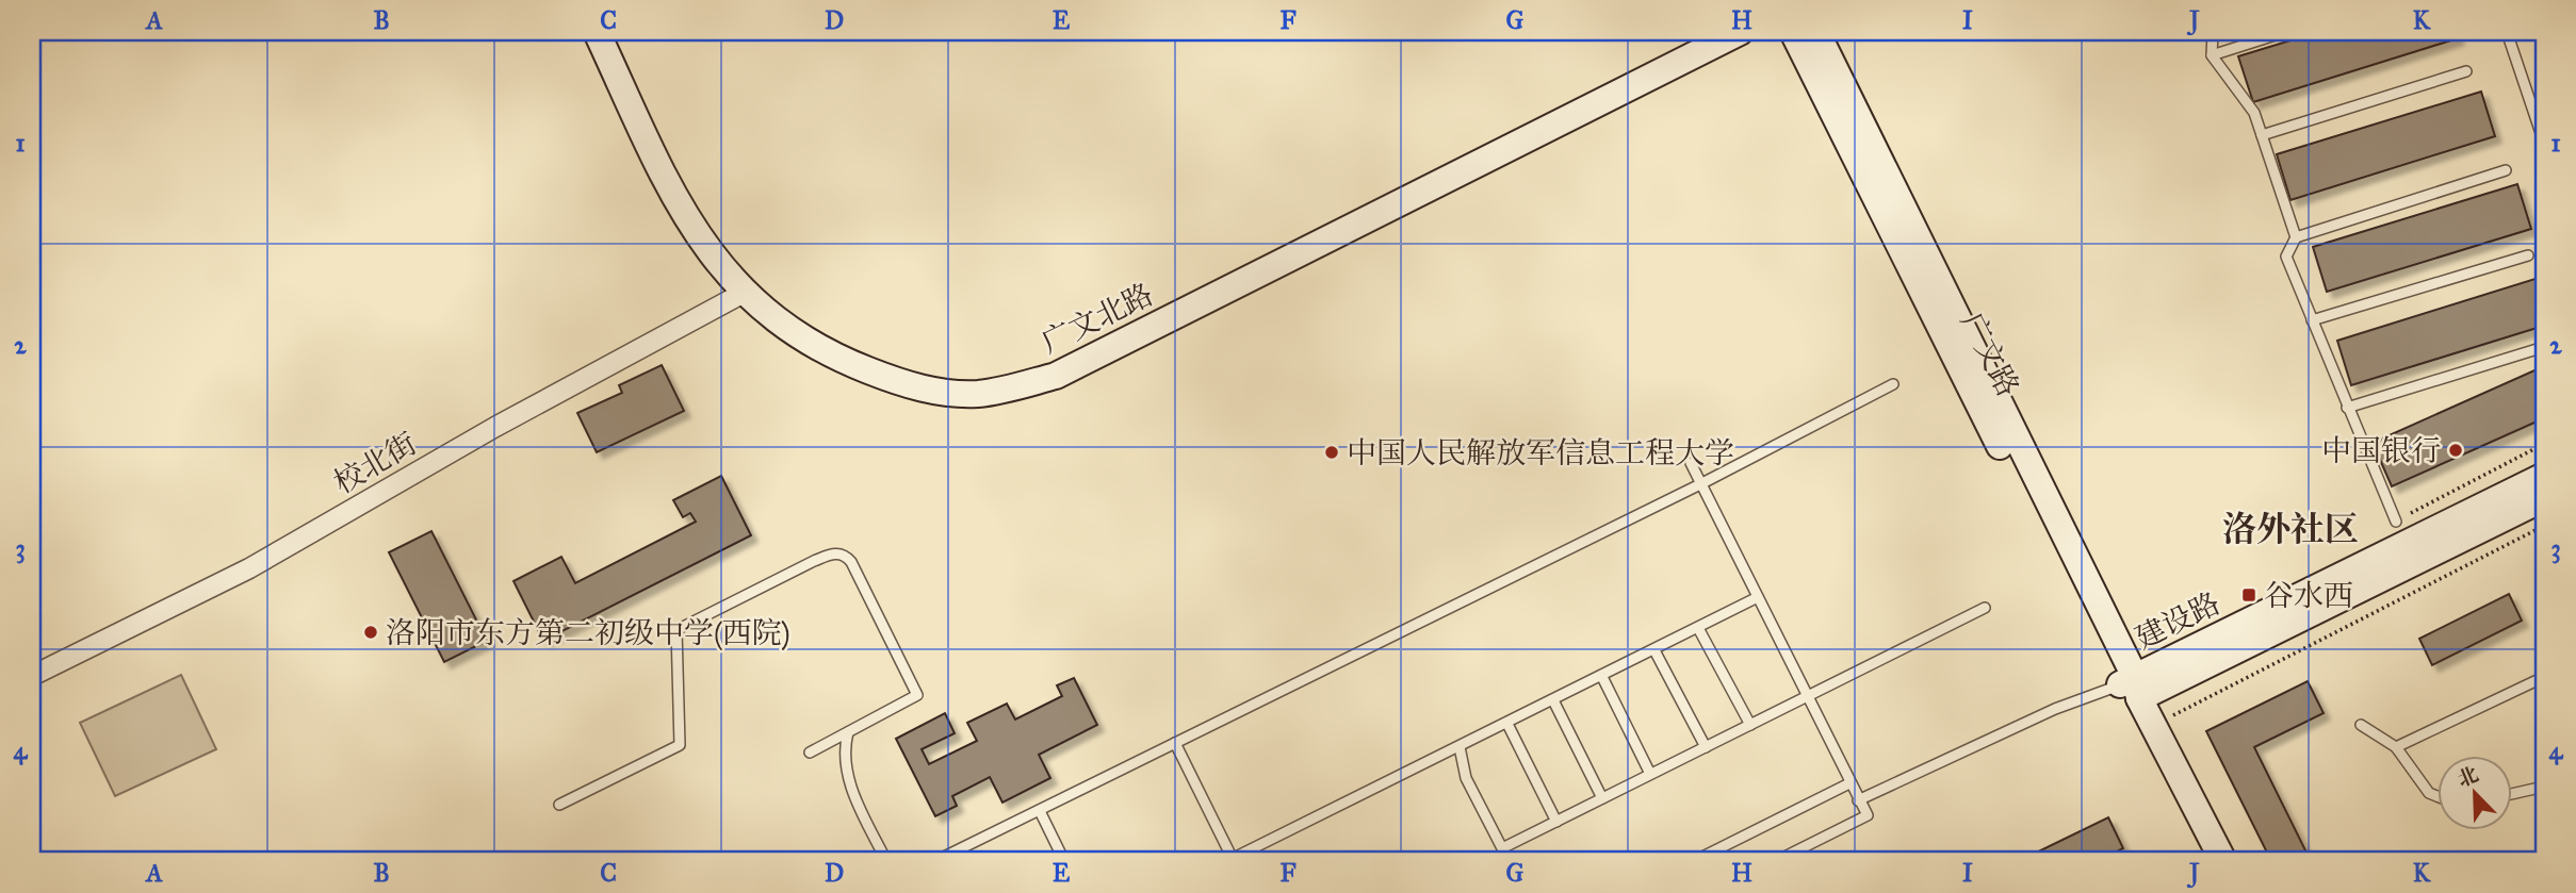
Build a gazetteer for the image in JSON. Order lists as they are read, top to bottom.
{
  "streets": {
    "street": [
      "广文北路",
      "广文路",
      "校北街",
      "建设路"
    ]
  },
  "crossings": [
    ["广文北路", "校北街"],
    ["广文路", "建设路"]
  ],
  "districts": ["洛外社区"],
  "places": {
    "other": ["中国银行", "中国人民解放军信息工程大学", "洛阳市东方第二初级中学(西院)"],
    "transit": ["谷水西"]
  },
  "north": "top left",
  "grid": {
    "columns": [
      "A",
      "B",
      "C",
      "D",
      "E",
      "F",
      "G",
      "H",
      "I",
      "J",
      "K"
    ],
    "rows": [
      "1",
      "2",
      "3",
      "4"
    ]
  }
}
